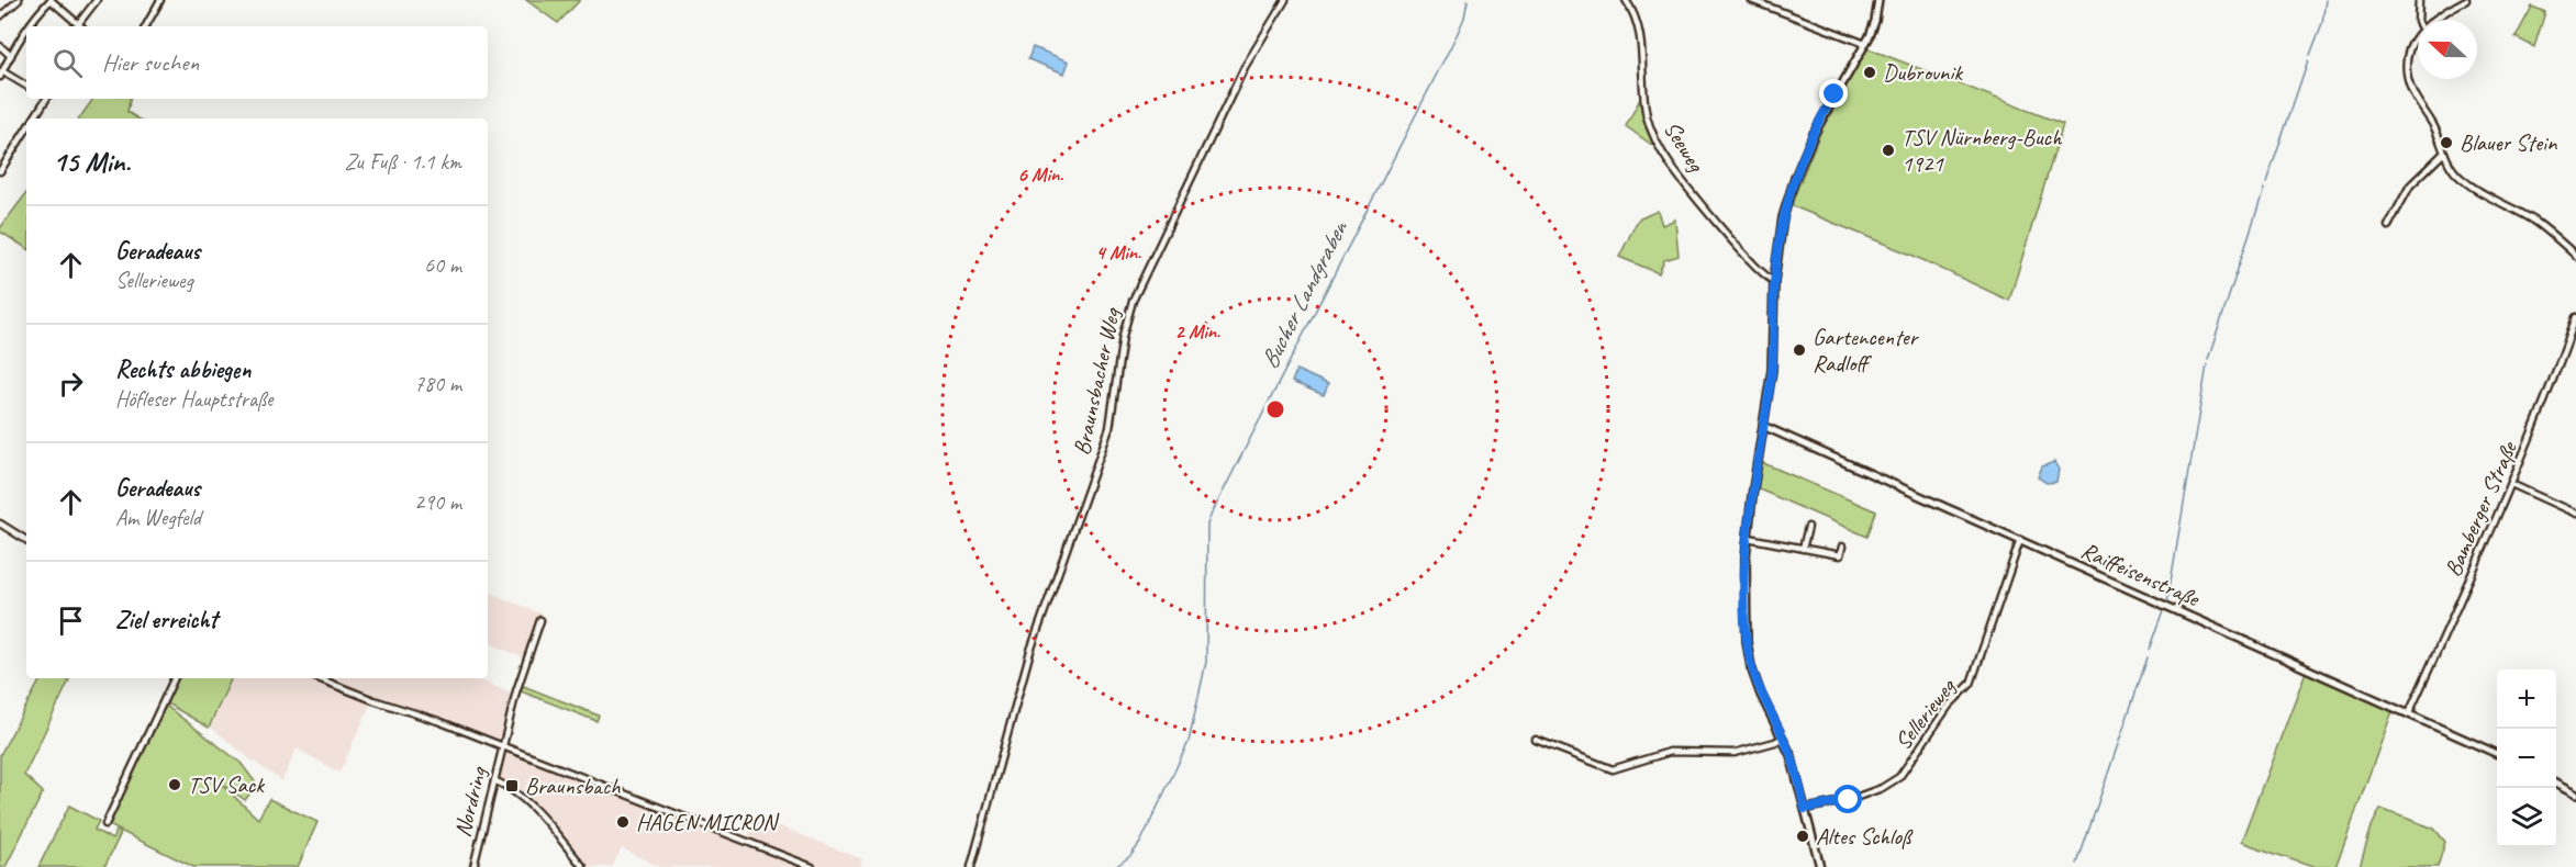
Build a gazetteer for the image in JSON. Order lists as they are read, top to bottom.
{
  "streets": {
    "street": [
      "Seeweg",
      "Braunsbacher Weg",
      "Bamberger Straße",
      "Raiffeisenstraße",
      "Sellerieweg",
      "Nordring"
    ]
  },
  "crossings": [
    ["Bamberger Straße", "Raiffeisenstraße"],
    ["Raiffeisenstraße", "Sellerieweg"]
  ],
  "water": ["Bucher Landgraben"],
  "places": {
    "other": [
      "Dubrovnik",
      "Blauer Stein",
      "TSV Nürnberg-Buch 1921",
      "Gartencenter Radloff",
      "TSV Sack",
      "HAGEN MICRON",
      "Altes Schloß"
    ],
    "transit": ["Braunsbach"]
  },
  "north": "left",
  "page": {
    "search": "Hier suchen",
    "heading": ["15 Min.", "Zu Fuß · 1.1 km"],
    "list": [
      ["Geradeaus", "Sellerieweg", "60 m"],
      ["Rechts abbiegen", "Höfleser Hauptstraße", "780 m"],
      ["Geradeaus", "Am Wegfeld", "290 m"],
      "Ziel erreicht"
    ],
    "map_buttons": ["+", "−"]
  },
  "rings": ["6 Min.", "4 Min.", "2 Min."]
}
